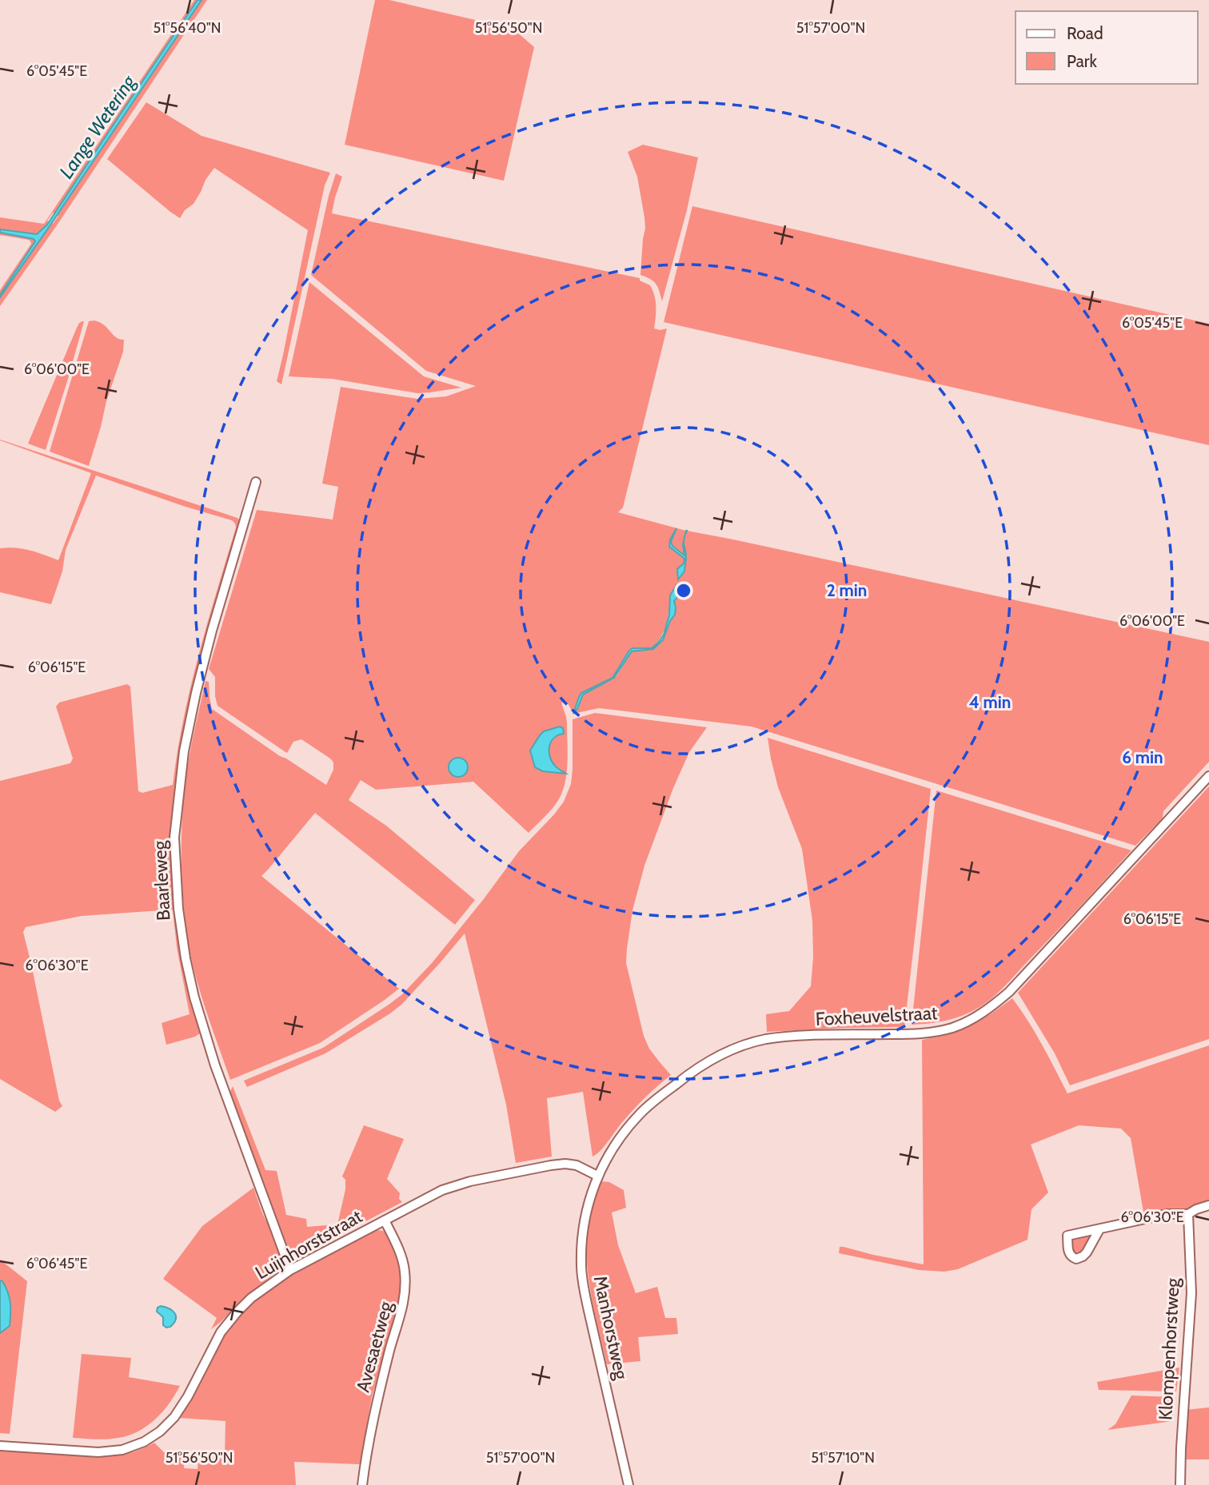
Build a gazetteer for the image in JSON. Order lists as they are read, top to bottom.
{
  "streets": {
    "street": [
      "Baarleweg",
      "Foxheuvelstraat",
      "Luijnhorststraat",
      "Manhorstweg",
      "Avesaetweg",
      "Klompenhorstweg"
    ]
  },
  "crossings": [
    ["Baarleweg", "Luijnhorststraat"],
    ["Foxheuvelstraat", "Luijnhorststraat"],
    ["Foxheuvelstraat", "Manhorstweg"],
    ["Luijnhorststraat", "Manhorstweg"],
    ["Luijnhorststraat", "Avesaetweg"]
  ],
  "water": ["Lange Wetering"],
  "legend": ["Road", "Park"],
  "coordinates": [
    "51°56'40\"N",
    "51°56'50\"N",
    "51°57'00\"N",
    "6°05'45\"E",
    "6°06'00\"E",
    "6°06'15\"E",
    "6°06'30\"E",
    "6°06'45\"E",
    "51°57'10\"N"
  ],
  "rings": ["2 min", "4 min", "6 min"]
}
